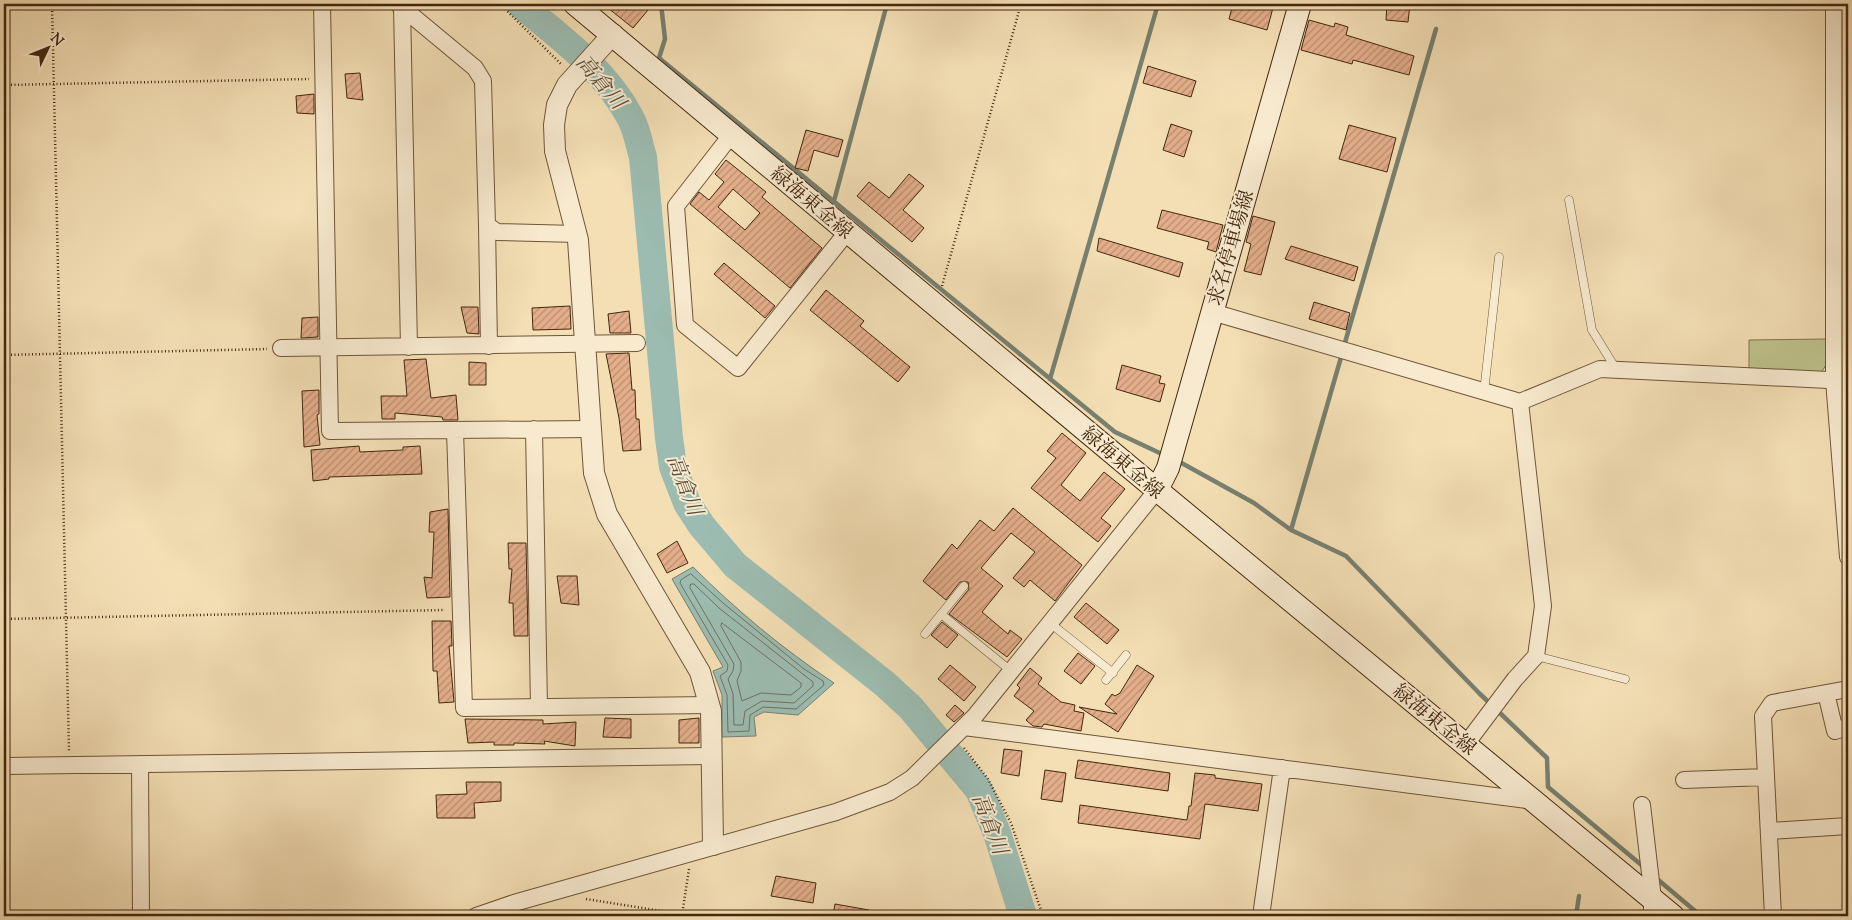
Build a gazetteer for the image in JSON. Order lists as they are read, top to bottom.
{
  "streets": {
    "main road": ["緑海東金線", "求名停車場線"]
  },
  "crossings": [
    ["緑海東金線", "求名停車場線"]
  ],
  "water": ["高倉川"],
  "north": "top right"
}
